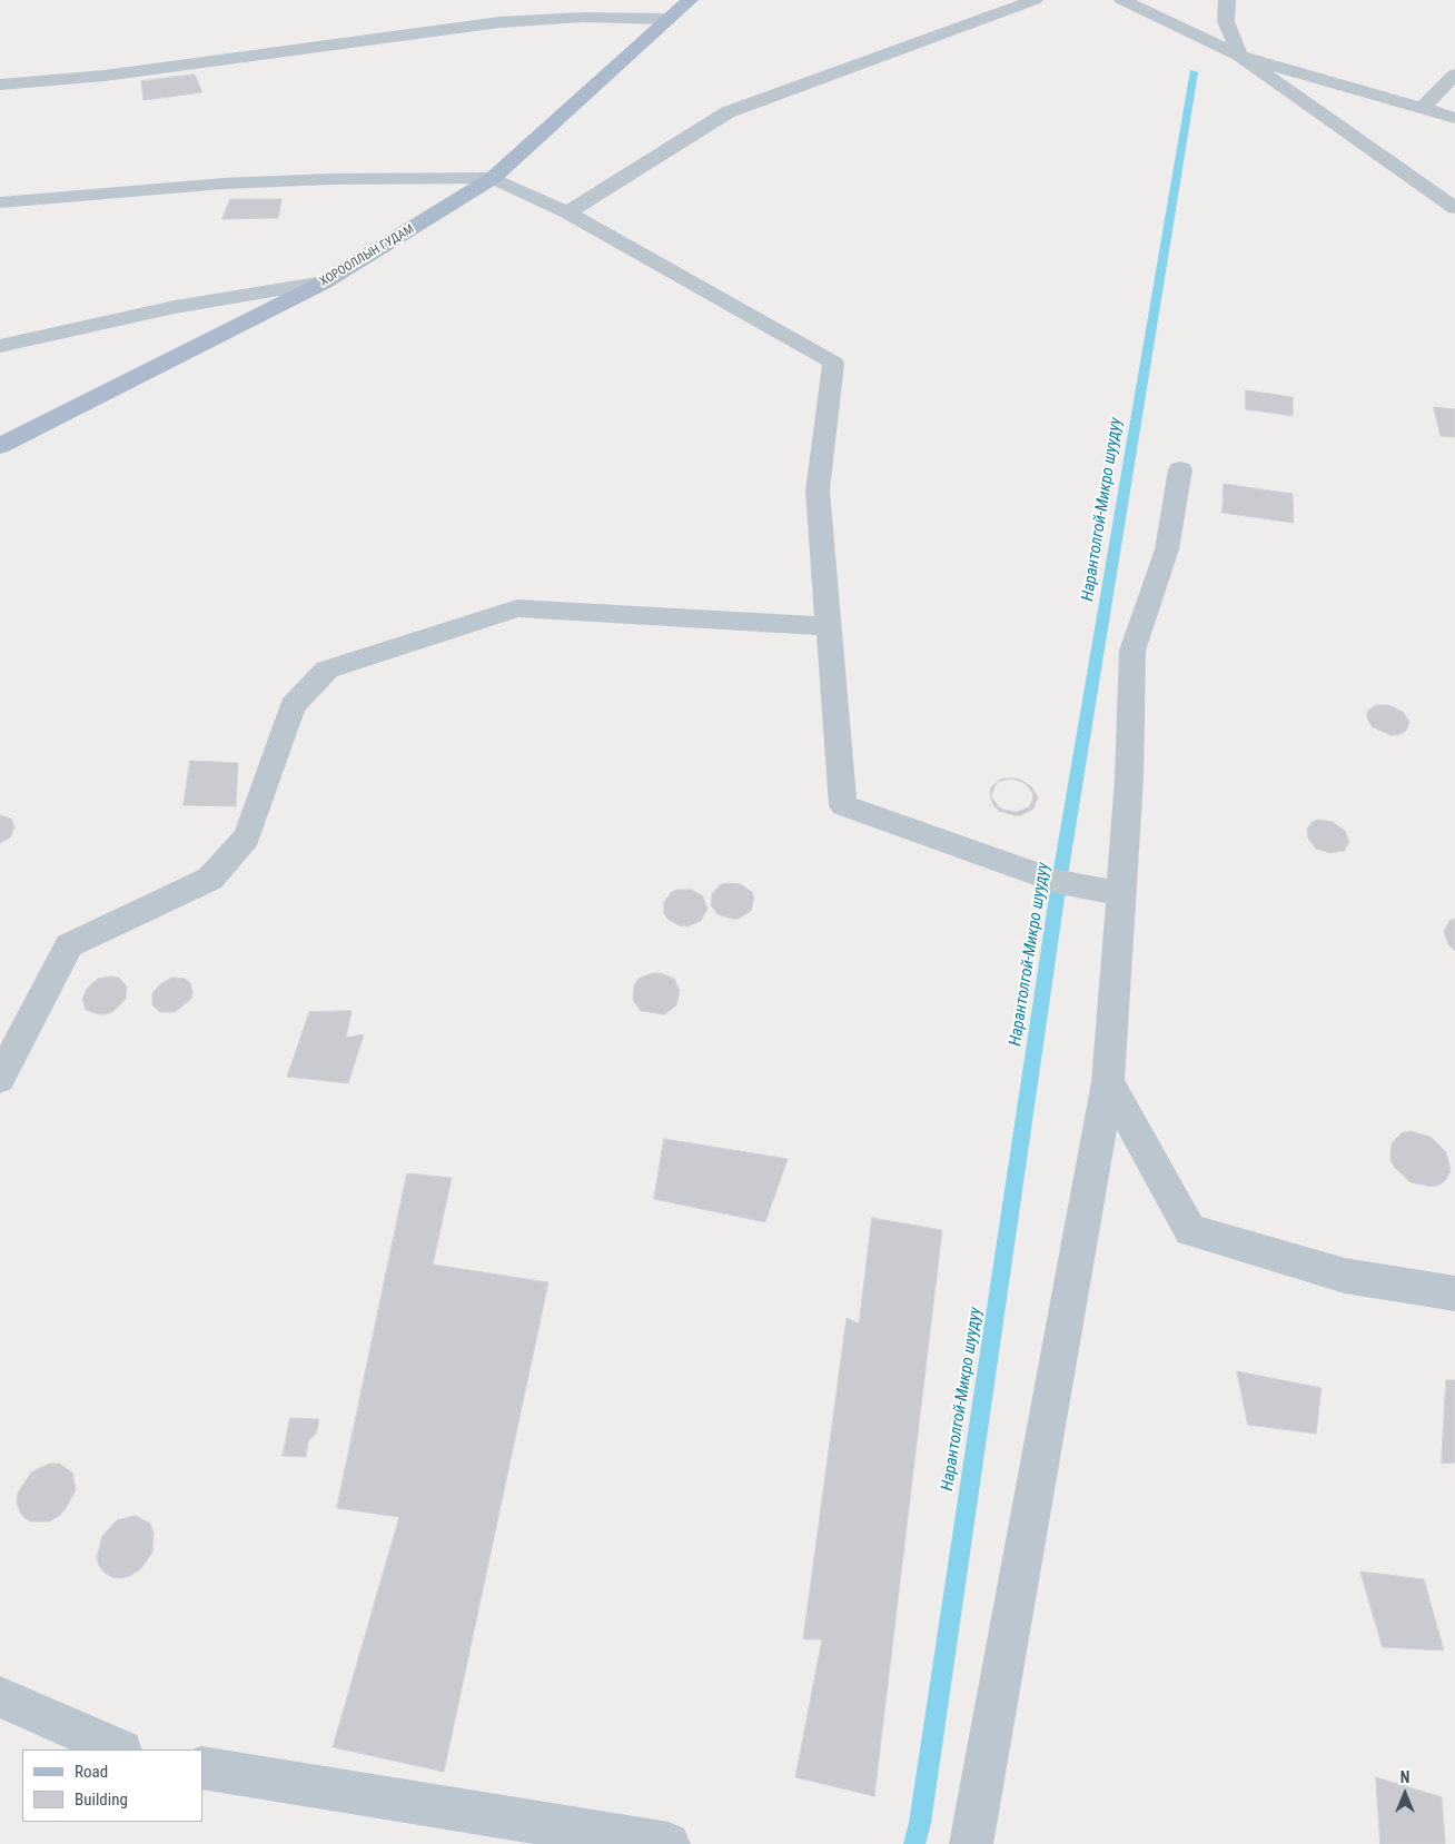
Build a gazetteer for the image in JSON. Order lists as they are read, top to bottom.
{
  "streets": {
    "main road": ["ХОРООЛЛЫН ГУДАМ"]
  },
  "water": ["Нарантолгой-Микро шуудуу"],
  "legend": ["Road", "Building"],
  "north": "top"
}
